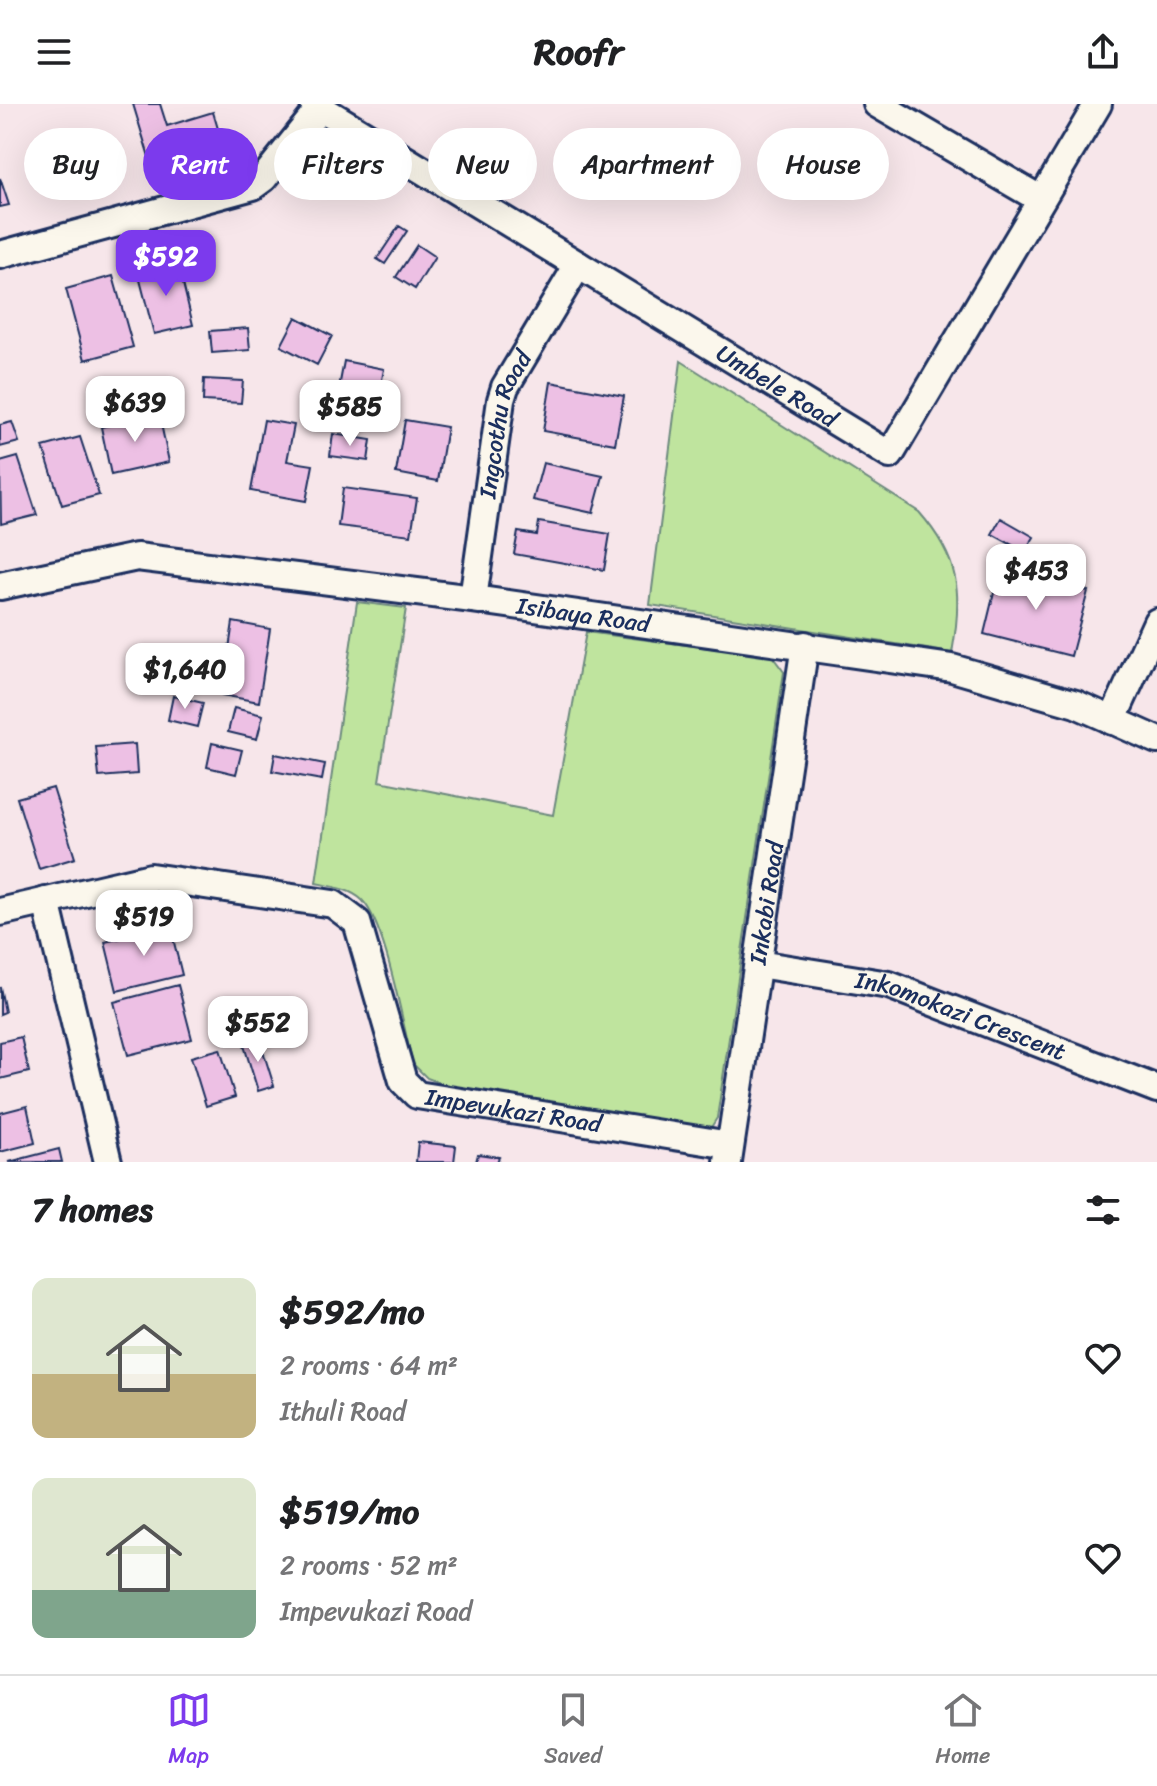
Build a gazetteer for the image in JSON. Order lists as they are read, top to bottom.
{
  "streets": {
    "street": [
      "Umbele Road",
      "Ingcothu Road",
      "Isibaya Road",
      "Inkabi Road",
      "Inkomokazi Crescent",
      "Impevukazi Road"
    ]
  },
  "crossings": [
    ["Umbele Road", "Ingcothu Road"],
    ["Ingcothu Road", "Isibaya Road"],
    ["Isibaya Road", "Inkabi Road"],
    ["Inkabi Road", "Inkomokazi Crescent"],
    ["Inkabi Road", "Impevukazi Road"]
  ],
  "page": {
    "header": "Roofr",
    "chip": [
      "Buy",
      "Rent",
      "Filters",
      "New",
      "Apartment",
      "House"
    ],
    "price": [
      "$592",
      "$639",
      "$585",
      "$453",
      "$1,640",
      "$519",
      "$552"
    ],
    "heading": "7 homes",
    "list": [
      {
        "name": "$592/mo",
        "note": "2 rooms · 64 m² · Ithuli Road"
      },
      {
        "name": "$519/mo",
        "note": "2 rooms · 52 m² · Impevukazi Road"
      }
    ],
    "tabs": ["Map", "Saved", "Home"]
  }
}
